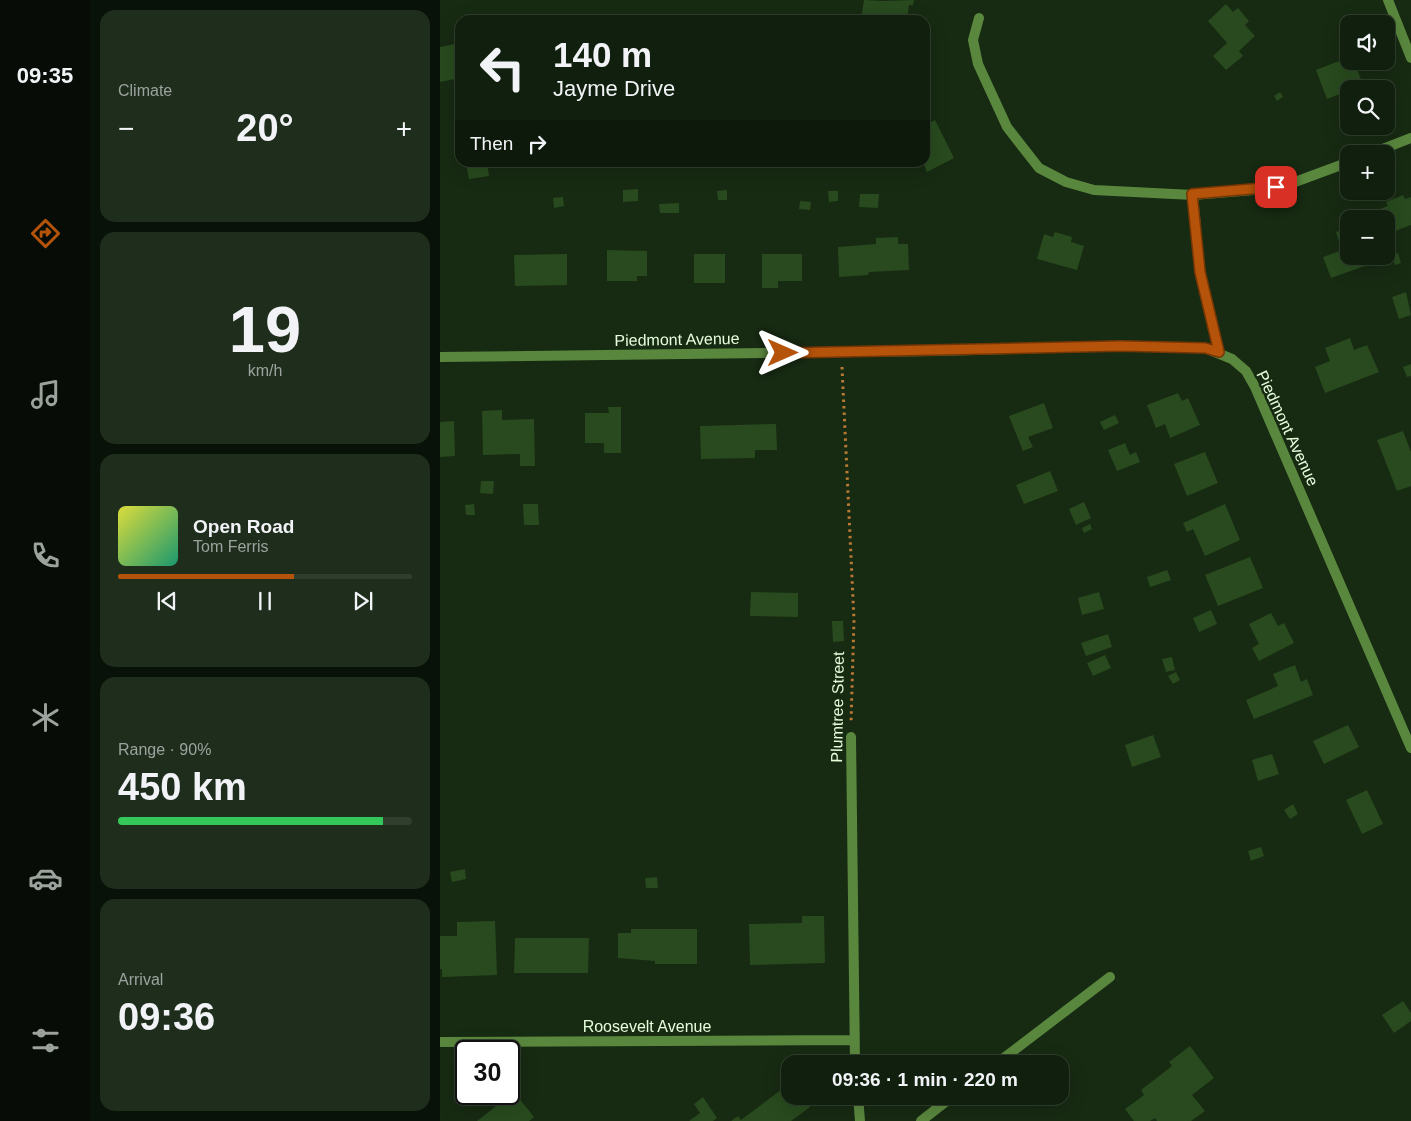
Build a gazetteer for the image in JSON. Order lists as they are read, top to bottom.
{
  "streets": {
    "street": ["Piedmont Avenue", "Plumtree Street", "Roosevelt Avenue"]
  },
  "crossings": [
    ["Piedmont Avenue", "Plumtree Street"],
    ["Plumtree Street", "Roosevelt Avenue"]
  ],
  "page": {
    "tabs": "09:35",
    "tile": [
      "Climate",
      ["19", "km/h"],
      ["Range · 90%", "450 km"],
      ["Arrival", "09:36"]
    ],
    "map_buttons": ["+", "−"],
    "turn": ["140 m", "Jayme Drive"],
    "heat": ["−", "20°", "+"],
    "then": "Then",
    "song": ["Open Road", "Tom Ferris"],
    "limit": "30",
    "trip": "09:36 · 1 min · 220 m"
  }
}
